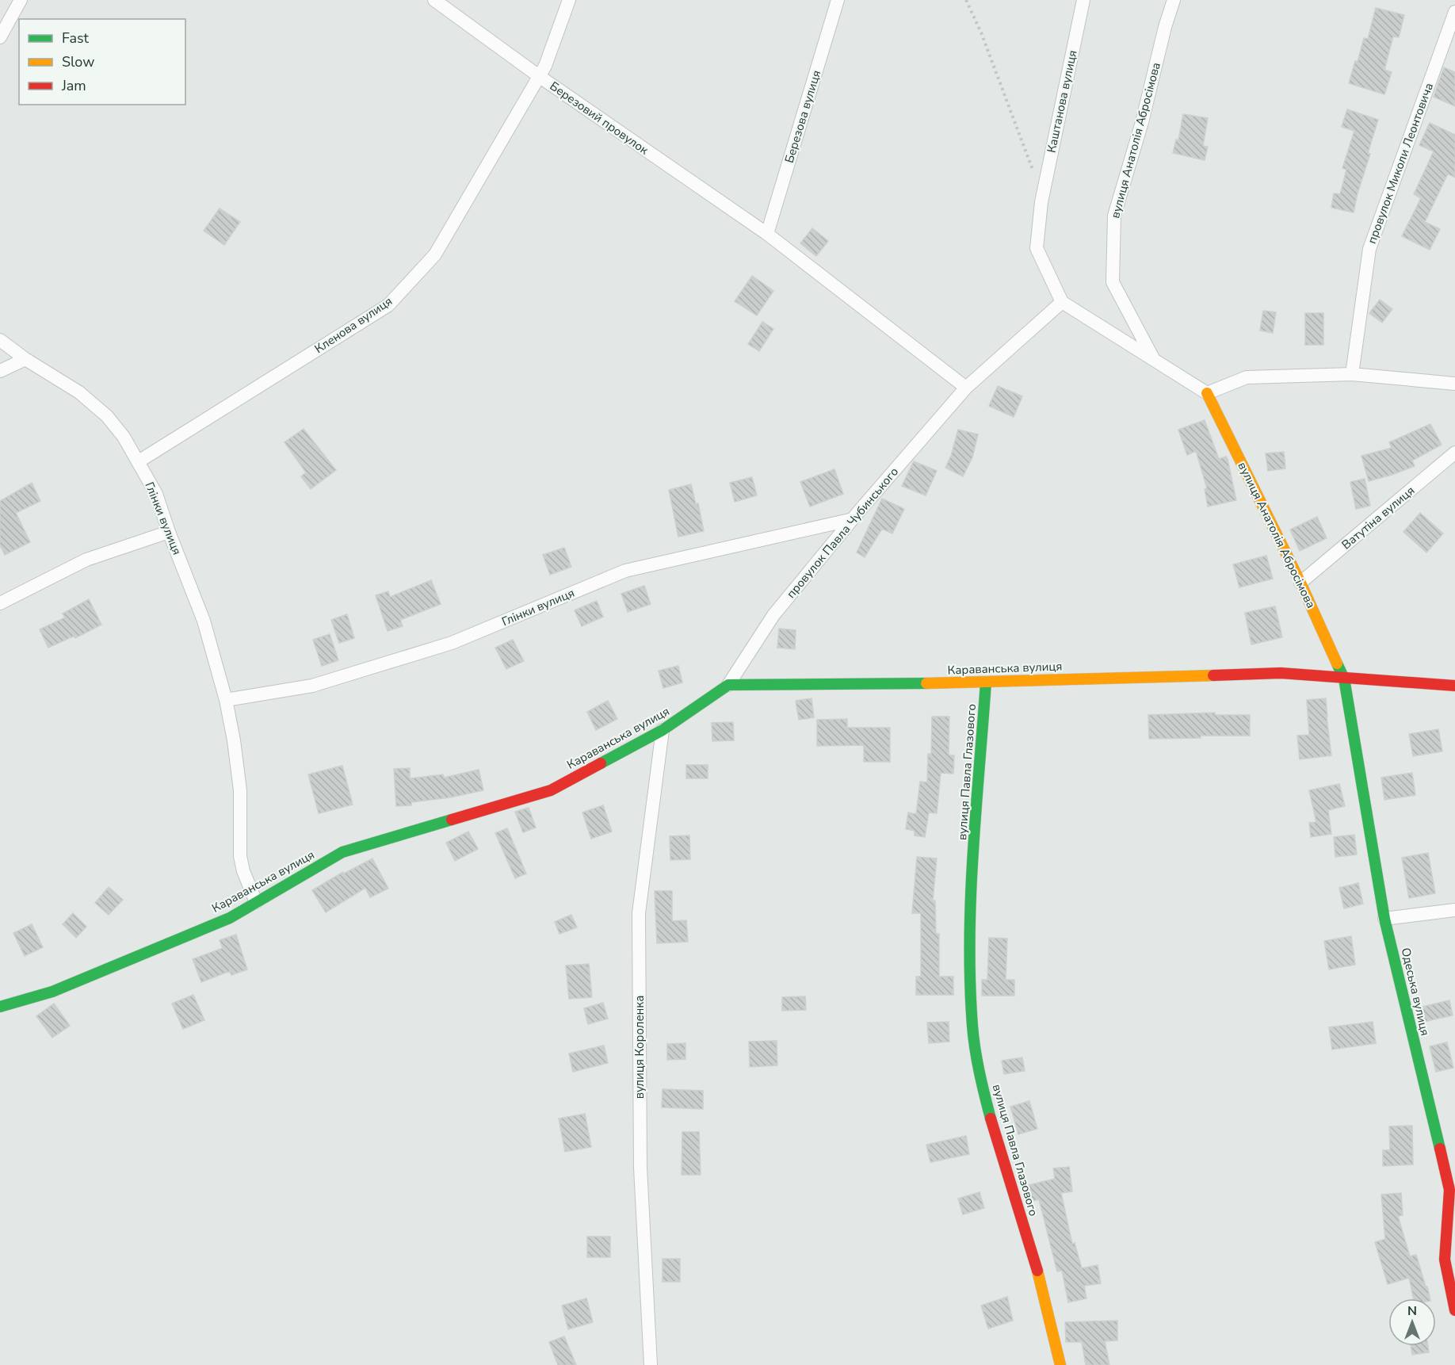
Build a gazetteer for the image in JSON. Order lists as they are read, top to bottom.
{
  "streets": {
    "street": [
      "Каштанова вулиця",
      "Березова вулиця",
      "Березовий провулок",
      "вулиця Анатолія Абросімова",
      "провулок Миколи Леонтовича",
      "Кленова вулиця",
      "Ватутіна вулиця",
      "Глінки вулиця",
      "провулок Павла Чубинського",
      "Караванська вулиця",
      "вулиця Павла Глазового",
      "Одеська вулиця",
      "вулиця Короленка"
    ]
  },
  "crossings": [
    ["Каштанова вулиця", "провулок Павла Чубинського"],
    ["Березова вулиця", "Березовий провулок"],
    ["Березовий провулок", "Кленова вулиця"],
    ["вулиця Анатолія Абросімова", "Ватутіна вулиця"],
    ["вулиця Анатолія Абросімова", "Караванська вулиця"],
    ["вулиця Анатолія Абросімова", "Одеська вулиця"],
    ["Кленова вулиця", "Глінки вулиця"],
    ["Глінки вулиця", "провулок Павла Чубинського"],
    ["Глінки вулиця", "Караванська вулиця"],
    ["провулок Павла Чубинського", "Караванська вулиця"],
    ["Караванська вулиця", "вулиця Павла Глазового"],
    ["Караванська вулиця", "Одеська вулиця"],
    ["Караванська вулиця", "вулиця Короленка"]
  ],
  "legend": ["Fast", "Slow", "Jam"],
  "north": "top"
}
